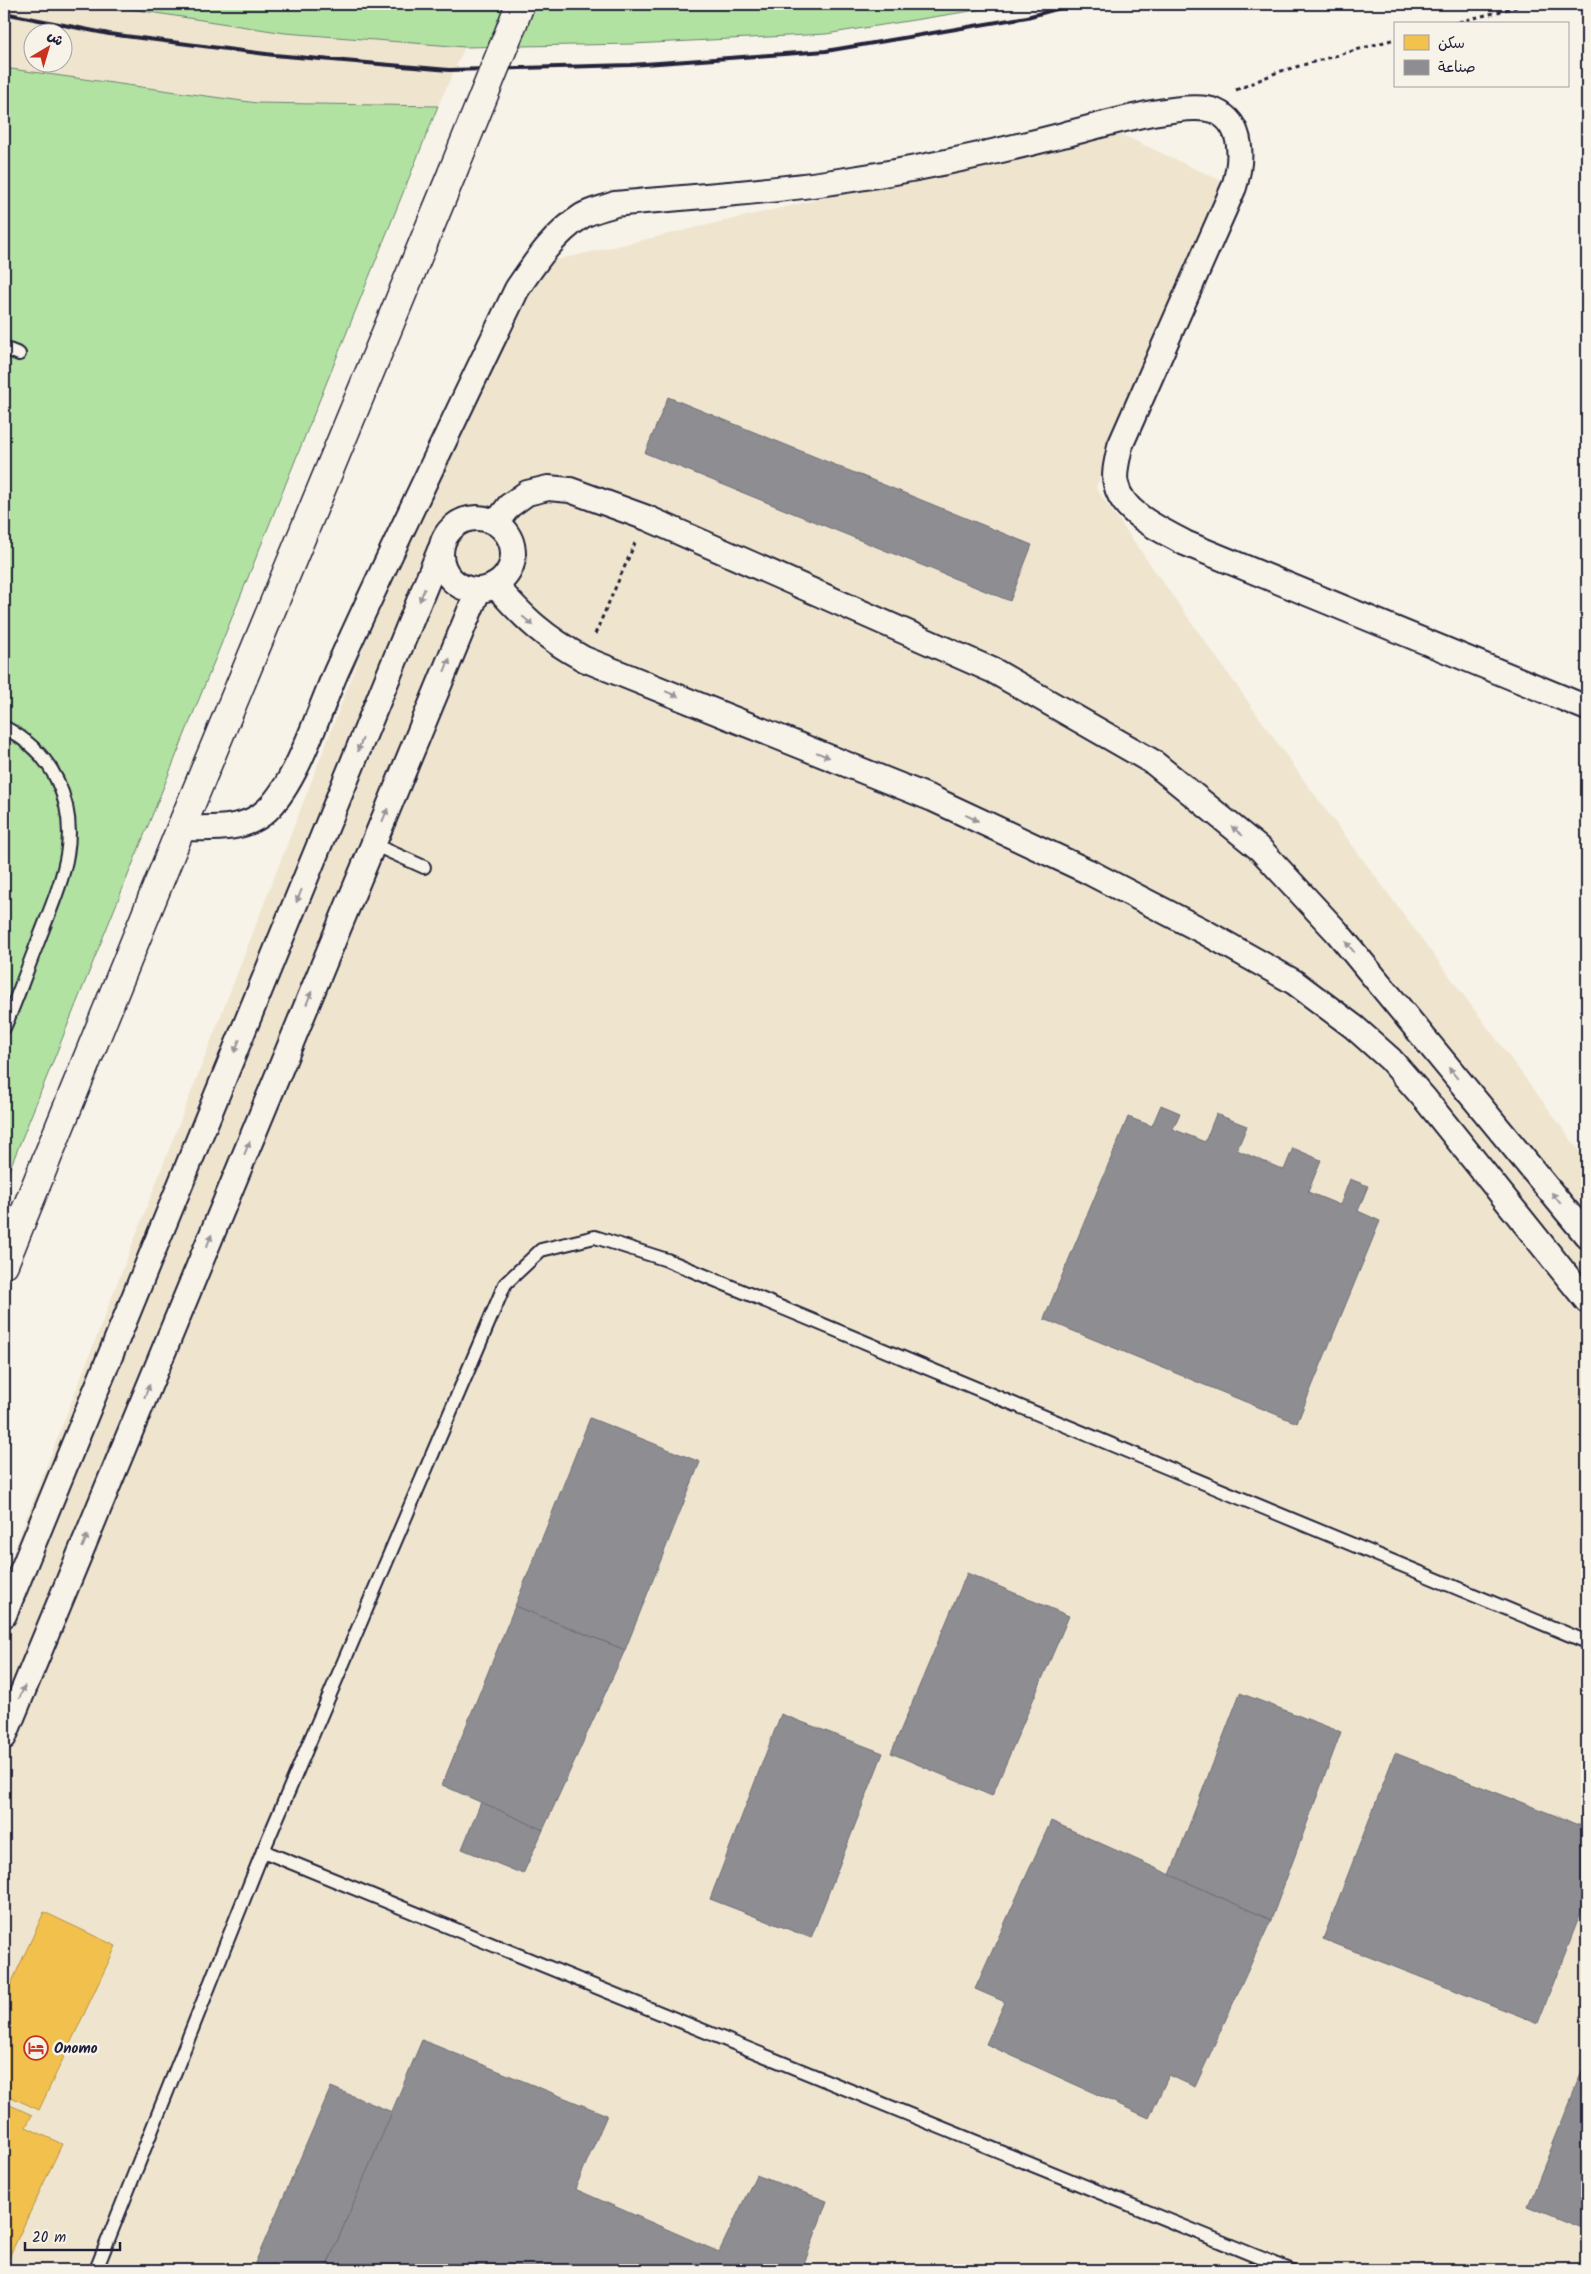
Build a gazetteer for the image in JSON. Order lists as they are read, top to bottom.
{
  "places": {
    "hotel": ["Onomo"]
  },
  "legend": ["سكن", "صناعة"],
  "scale_bar": "20 m",
  "north": "top right"
}
